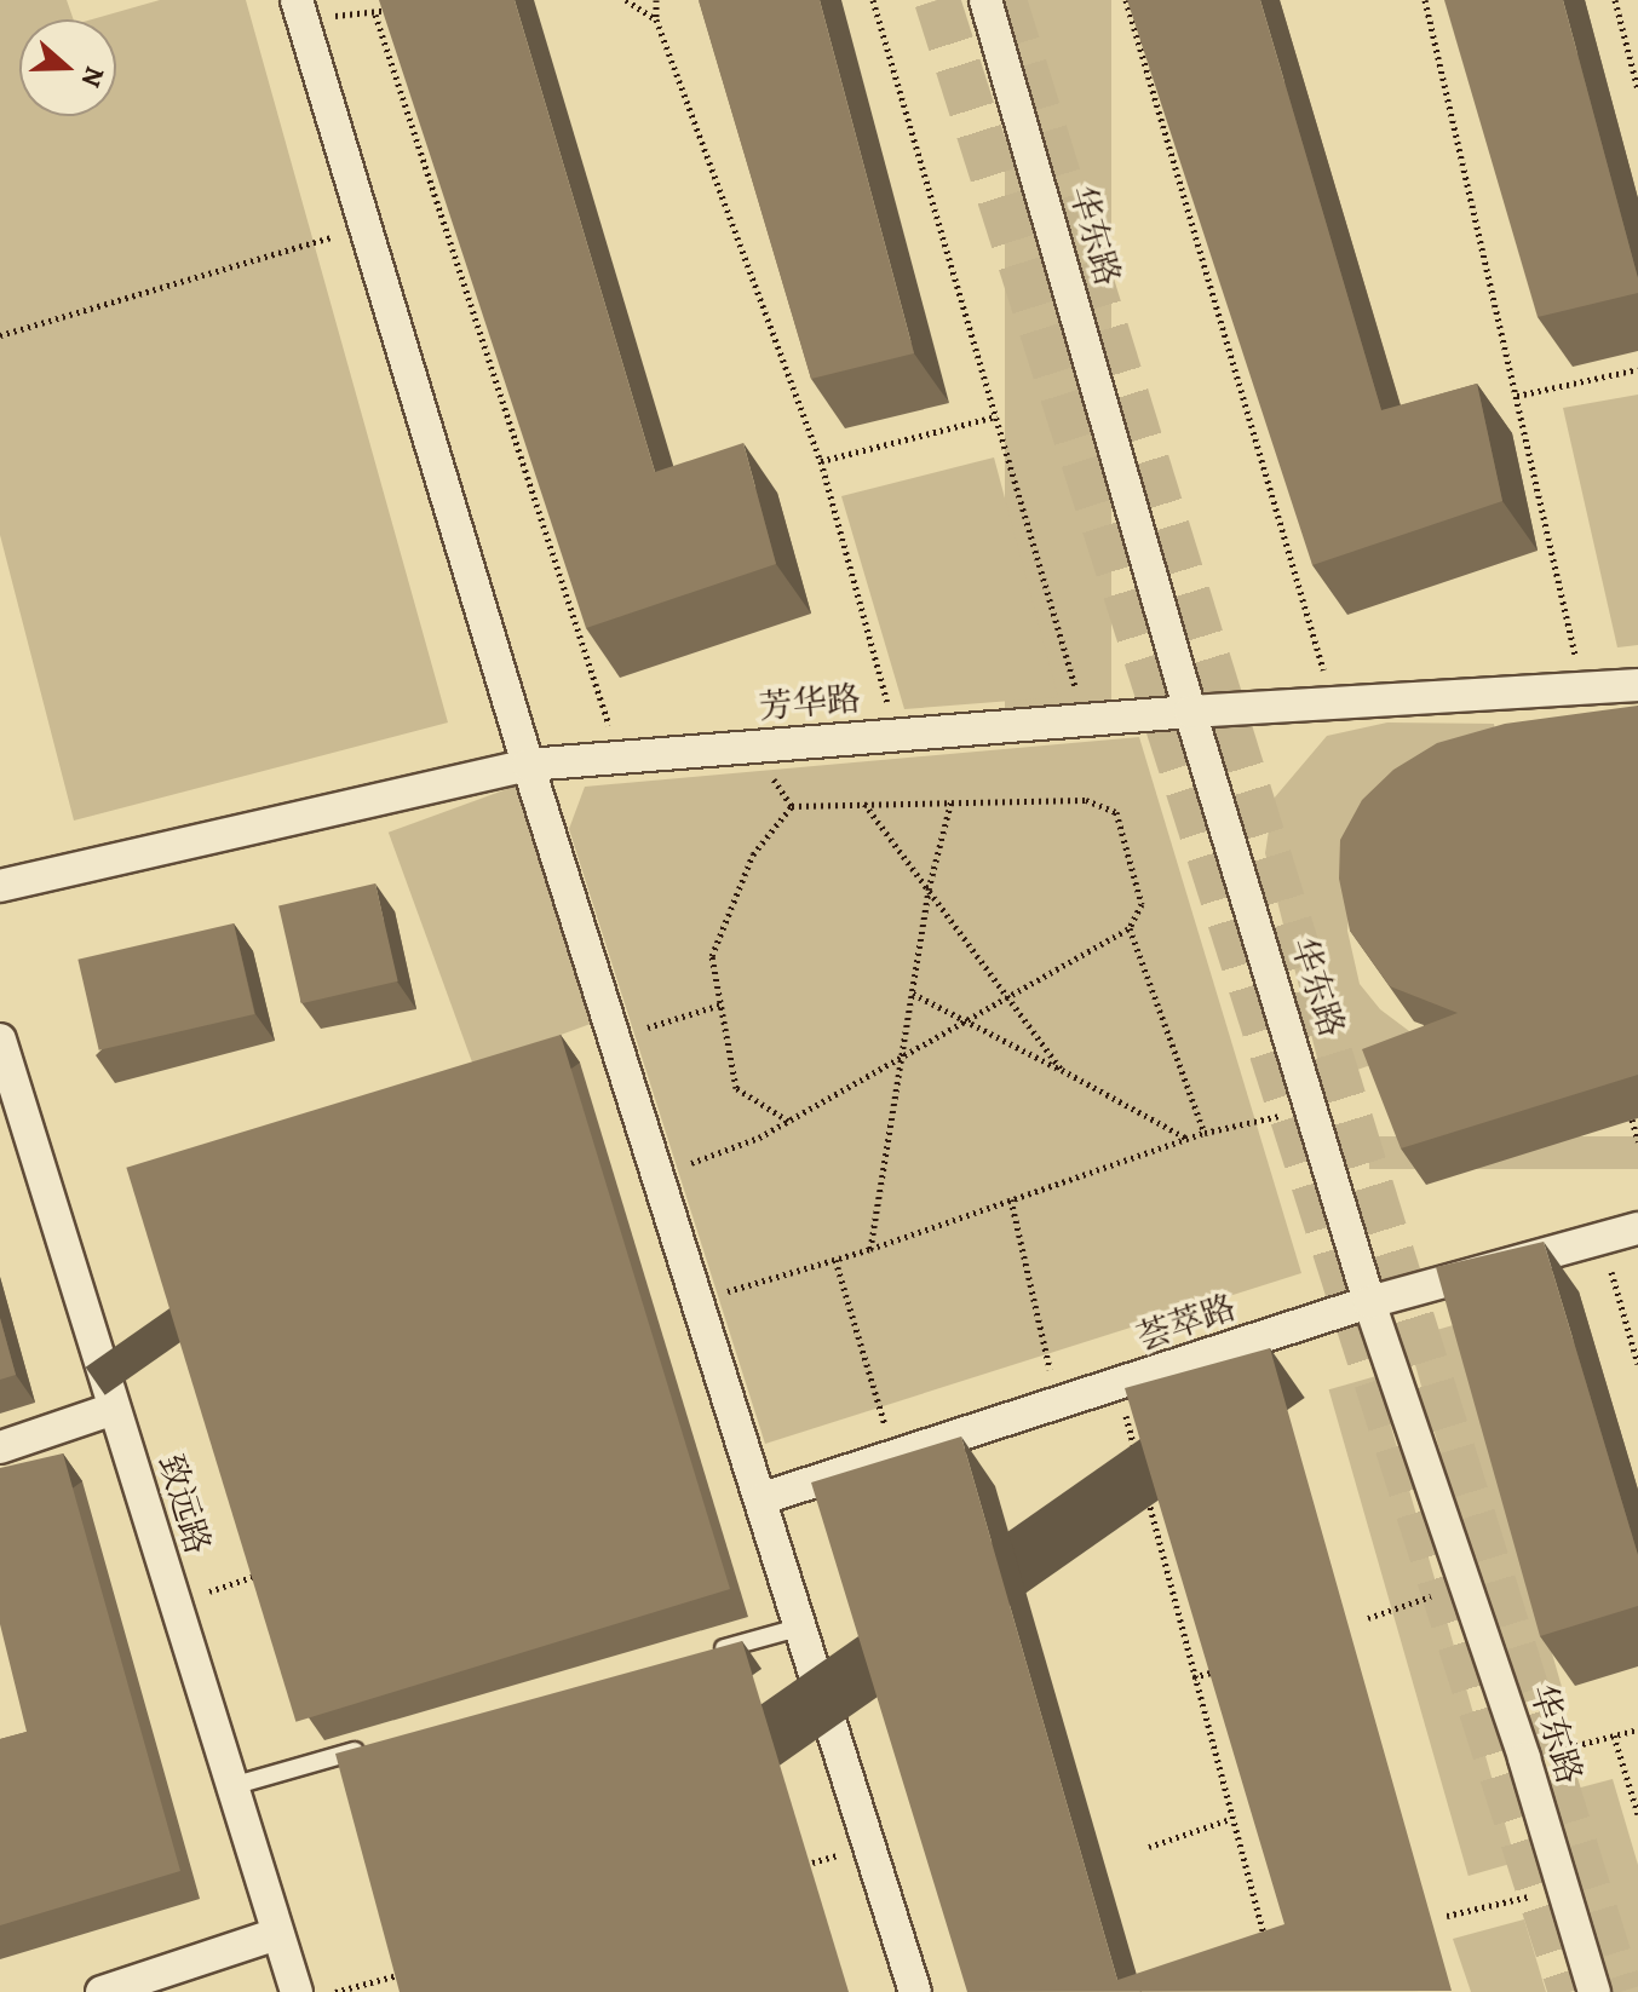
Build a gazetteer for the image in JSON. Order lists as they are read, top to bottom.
{
  "streets": {
    "street": [
      "华东路",
      "芳华路",
      "荟萃路",
      "致远路"
    ]
  },
  "crossings": [
    ["华东路", "芳华路"],
    ["华东路", "荟萃路"]
  ],
  "north": "right"
}
